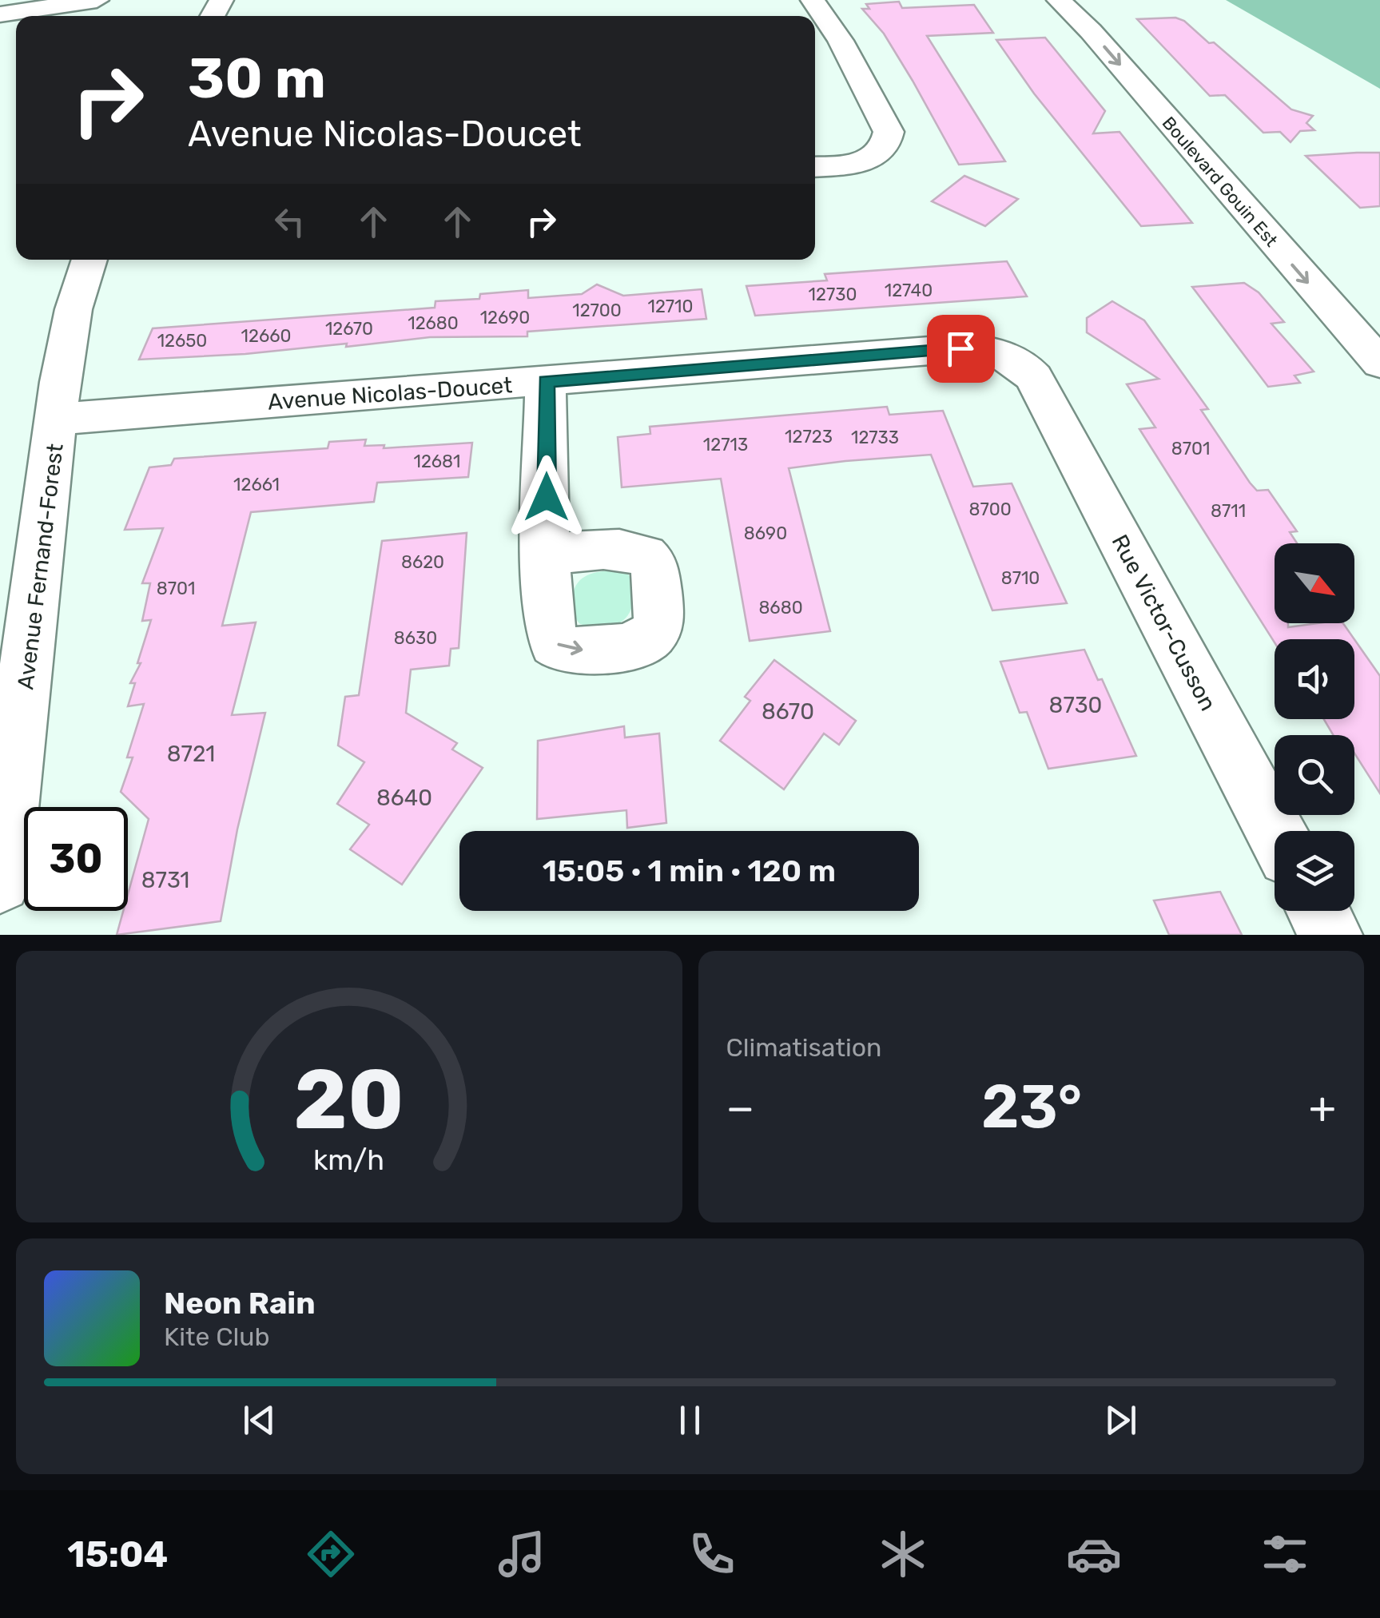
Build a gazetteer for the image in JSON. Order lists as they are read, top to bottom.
{
  "streets": {
    "street": [
      "Boulevard Gouin Est",
      "Avenue Nicolas-Doucet",
      "Avenue Fernand-Forest",
      "Rue Victor-Cusson"
    ]
  },
  "crossings": [
    ["Avenue Nicolas-Doucet", "Avenue Fernand-Forest"],
    ["Avenue Nicolas-Doucet", "Rue Victor-Cusson"]
  ],
  "one_way": ["Boulevard Gouin Est"],
  "house_numbers": [
    "12740",
    "12730",
    "12710",
    "12700",
    "12690",
    "12680",
    "12670",
    "12660",
    "12650",
    "12723",
    "12733",
    "12713",
    "8701",
    "12681",
    "12661",
    "8700",
    "8711",
    "8690",
    "8620",
    "8710",
    "8701",
    "8680",
    "8630",
    "8730",
    "8670",
    "8721",
    "8640",
    "8731"
  ],
  "north": "bottom right",
  "page": {
    "turn": ["30 m", "Avenue Nicolas-Doucet"],
    "limit": "30",
    "trip": "15:05 · 1 min · 120 m",
    "tile": "Climatisation",
    "heat": ["−", "23°", "+"],
    "song": ["Neon Rain", "Kite Club"],
    "tabs": "15:04",
    "gauge": ["20", "km/h"]
  }
}
